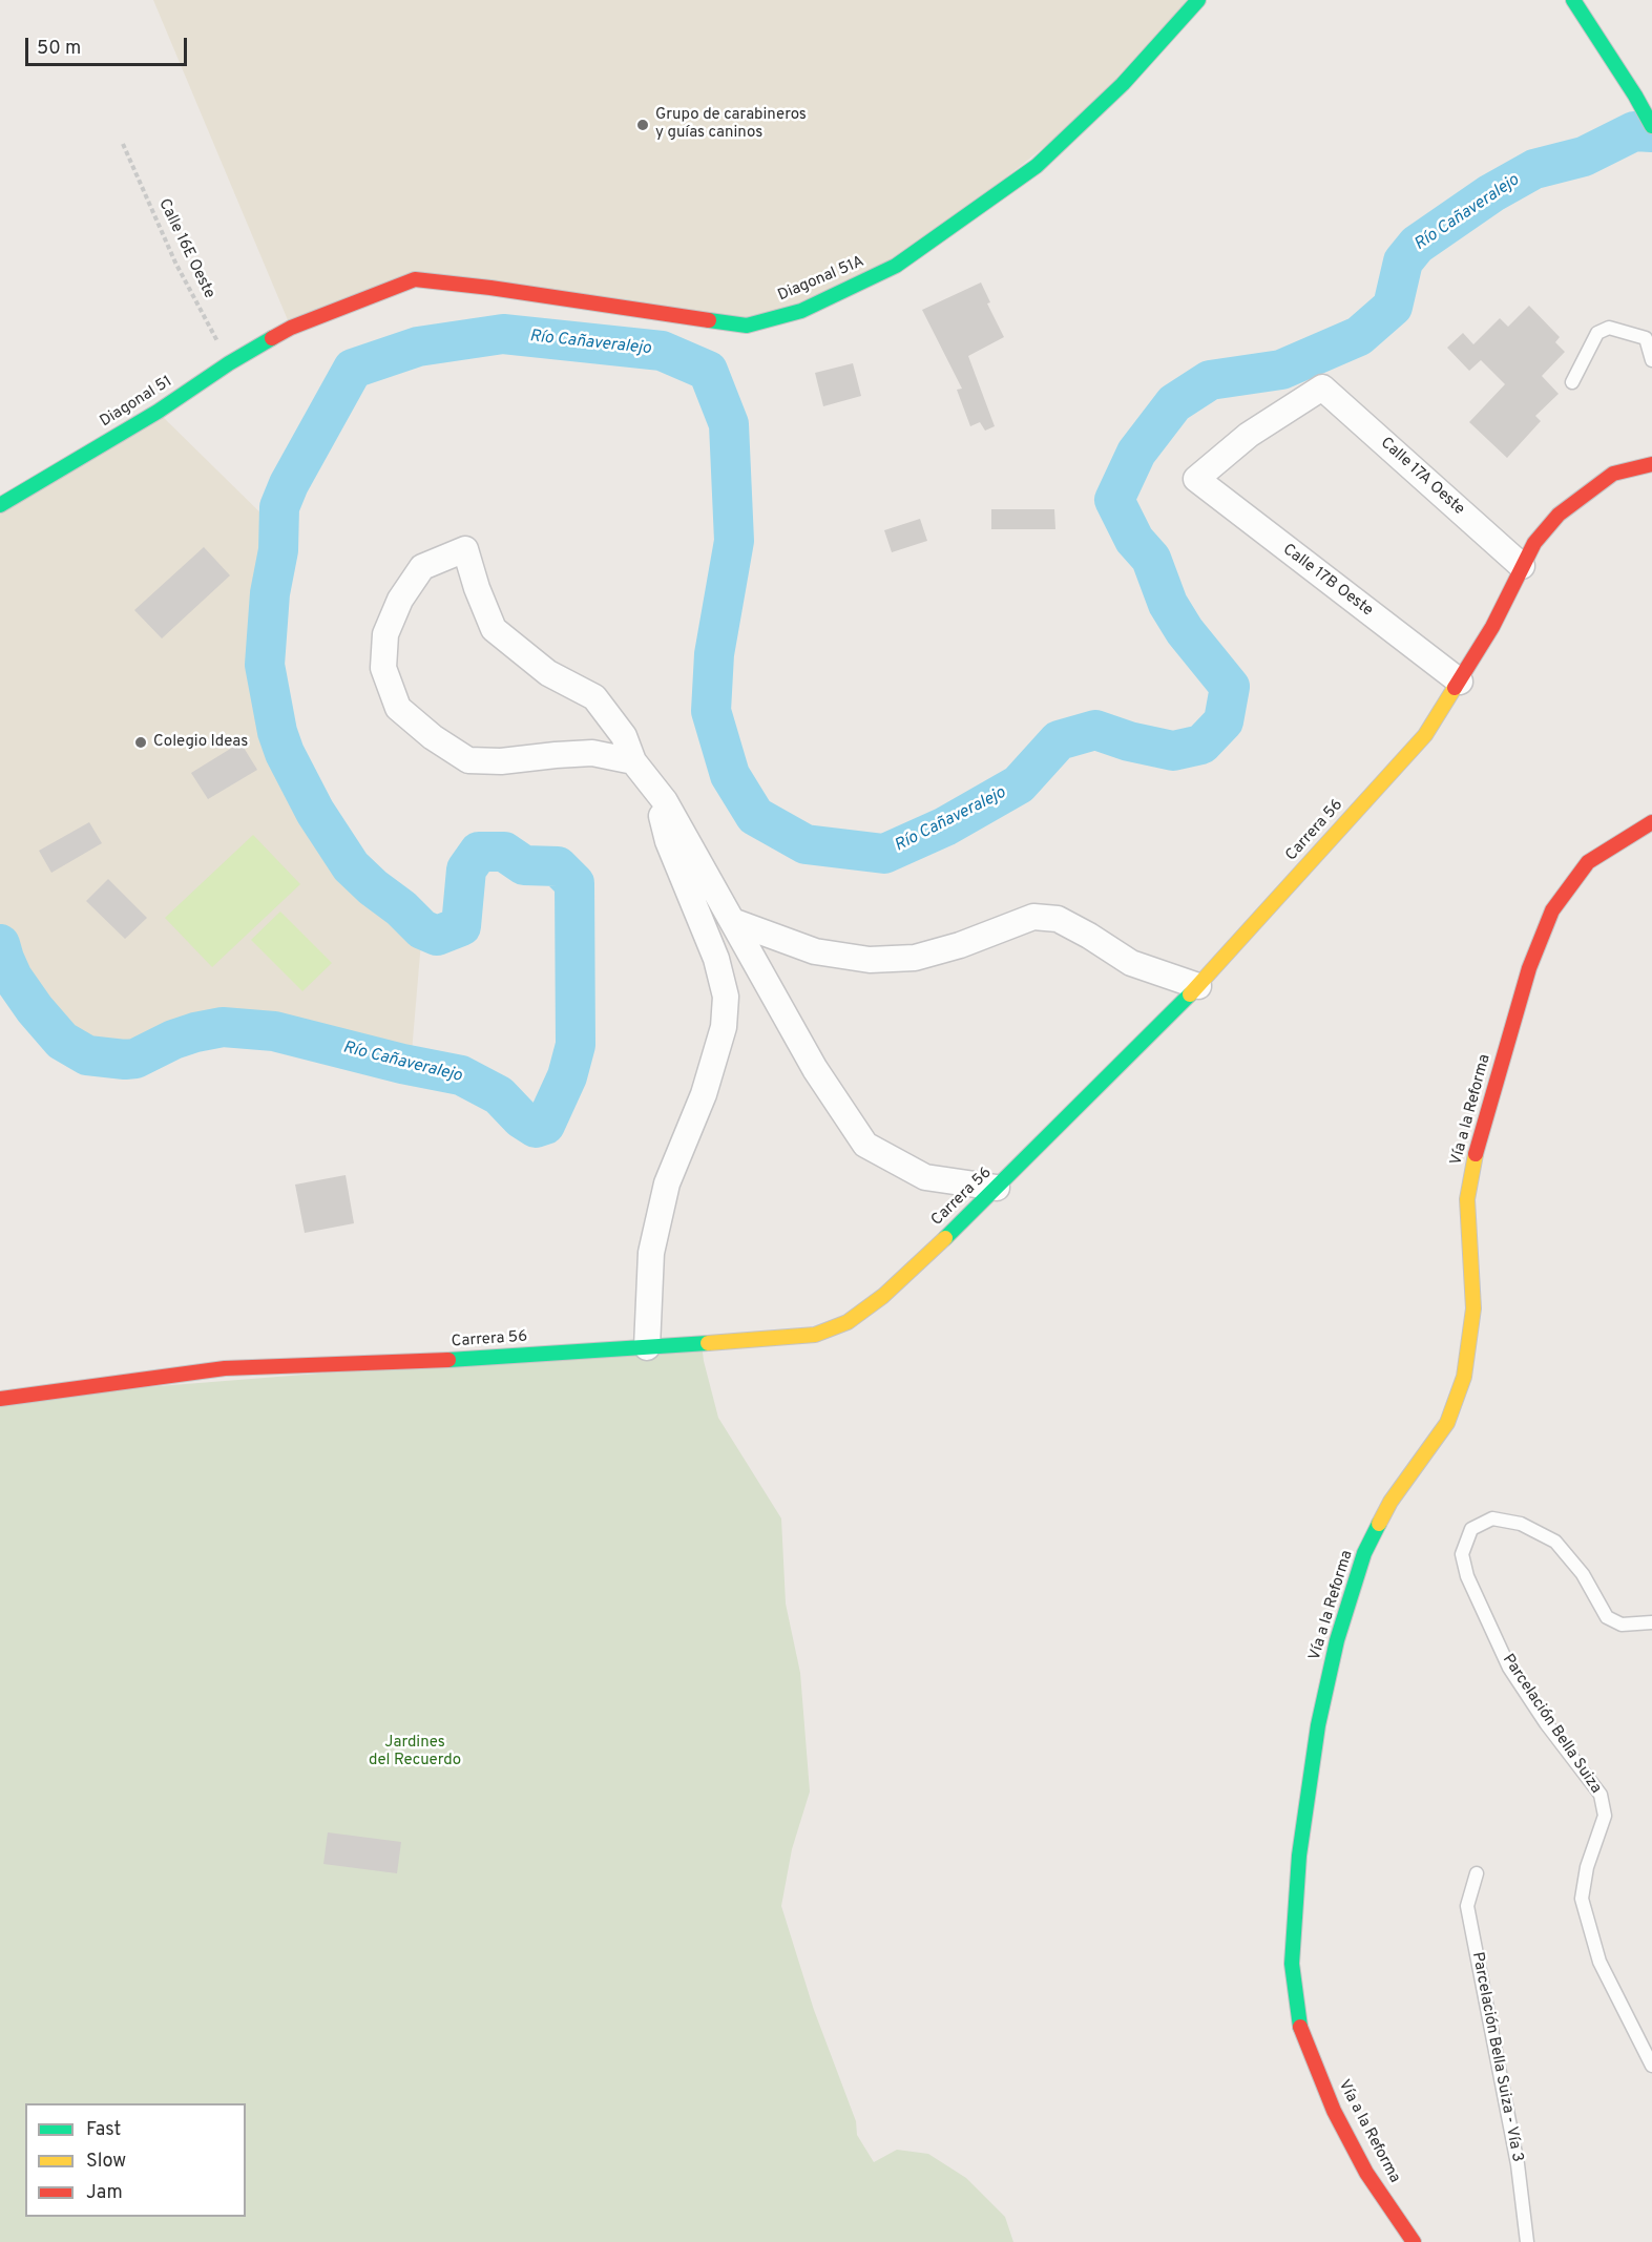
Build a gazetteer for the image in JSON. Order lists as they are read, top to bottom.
{
  "streets": {
    "street": [
      "Diagonal 51A",
      "Diagonal 51",
      "Calle 17A Oeste",
      "Calle 17B Oeste",
      "Carrera 56",
      "Vía a la Reforma"
    ],
    "lane": ["Parcelación Bella Suiza", "Parcelación Bella Suiza - Vía 3"],
    "path": ["Calle 16E Oeste"]
  },
  "crossings": [
    ["Calle 16E Oeste", "Diagonal 51"],
    ["Diagonal 51A", "Diagonal 51"],
    ["Calle 17A Oeste", "Calle 17B Oeste"],
    ["Calle 17A Oeste", "Carrera 56"],
    ["Calle 17B Oeste", "Carrera 56"]
  ],
  "water": ["Río Cañaveralejo"],
  "parks": ["Jardines del Recuerdo"],
  "places": ["Grupo de carabineros y guías caninos", "Colegio Ideas"],
  "legend": ["Fast", "Slow", "Jam"],
  "scale_bar": "50 m"
}
